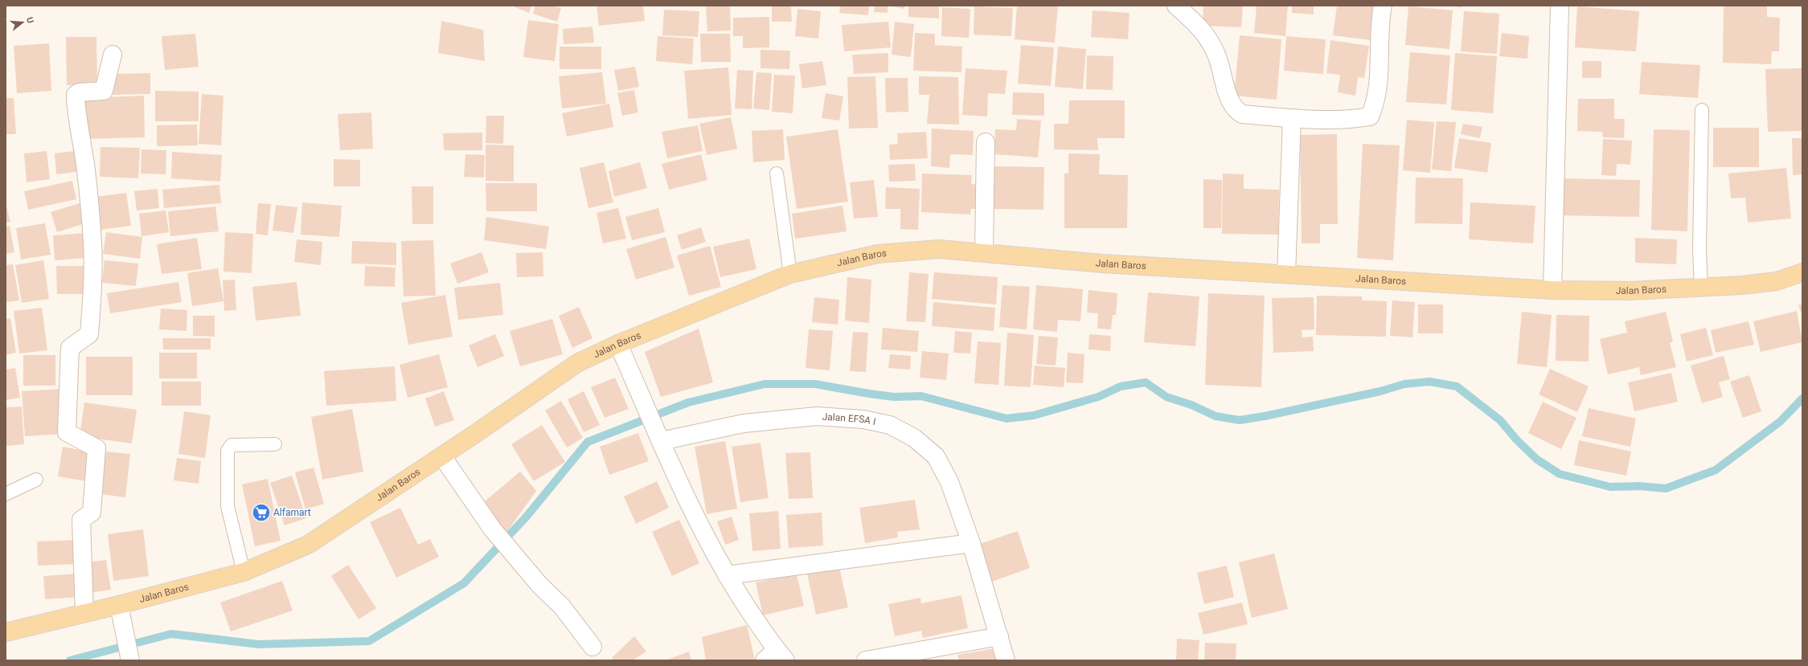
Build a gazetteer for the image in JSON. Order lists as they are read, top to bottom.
{
  "streets": {
    "main road": ["Jalan Baros"],
    "street": ["Jalan EFSA I"]
  },
  "places": {
    "supermarket": ["Alfamart"]
  },
  "north": "right"
}
